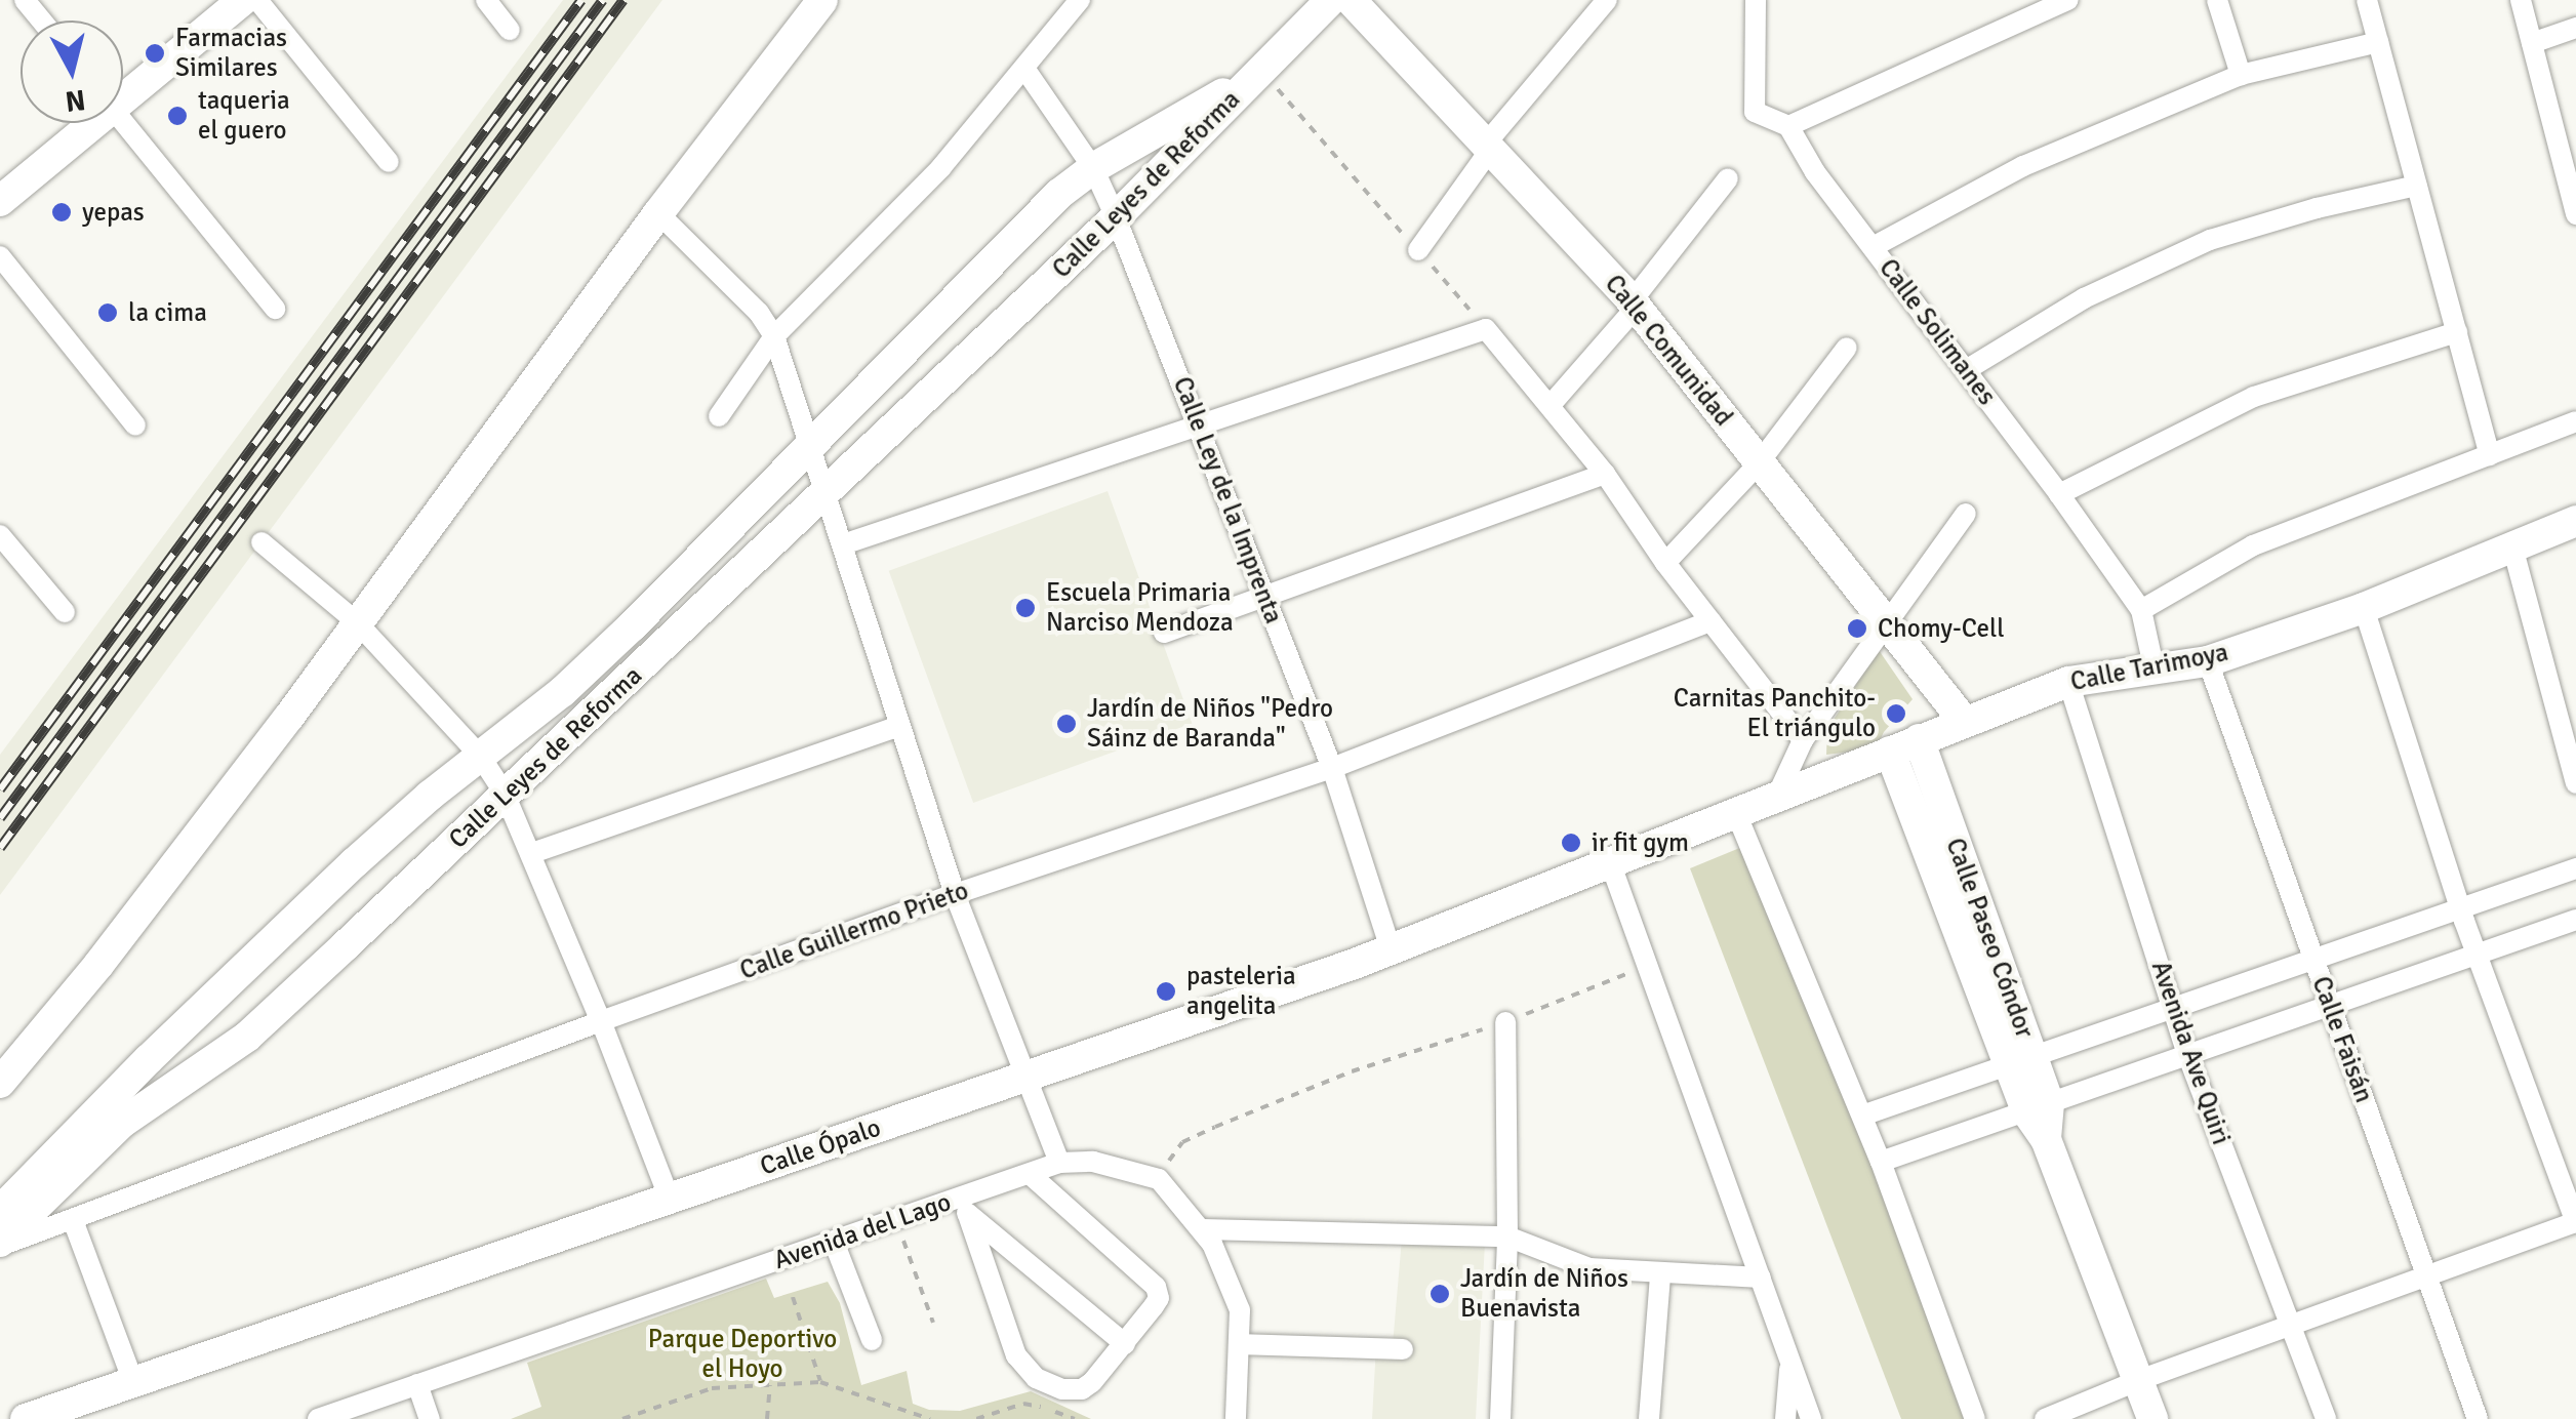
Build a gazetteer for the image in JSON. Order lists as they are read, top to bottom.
{
  "streets": {
    "main road": [
      "Calle Leyes de Reforma",
      "Calle Comunidad",
      "Calle Tarimoya",
      "Calle Paseo Cóndor",
      "Calle Ópalo"
    ],
    "street": [
      "Calle Solimanes",
      "Calle Ley de la Imprenta",
      "Calle Guillermo Prieto",
      "Calle Faisán",
      "Avenida Ave Quiri",
      "Avenida del Lago"
    ]
  },
  "crossings": [
    ["Calle Leyes de Reforma", "Calle Ley de la Imprenta"],
    ["Calle Leyes de Reforma", "Calle Guillermo Prieto"],
    ["Calle Solimanes", "Calle Tarimoya"],
    ["Calle Comunidad", "Calle Tarimoya"],
    ["Calle Ley de la Imprenta", "Calle Guillermo Prieto"],
    ["Calle Ley de la Imprenta", "Calle Ópalo"],
    ["Calle Tarimoya", "Calle Paseo Cóndor"],
    ["Calle Tarimoya", "Calle Faisán"],
    ["Calle Tarimoya", "Avenida Ave Quiri"],
    ["Calle Tarimoya", "Calle Ópalo"]
  ],
  "parks": ["Parque Deportivo el Hoyo"],
  "places": [
    "Farmacias Similares",
    "taqueria el guero",
    "yepas",
    "la cima",
    "Escuela Primaria Narciso Mendoza",
    "Chomy-Cell",
    "Carnitas Panchito- El triángulo",
    "Jardín de Niños \"Pedro Sáinz de Baranda\"",
    "ir fit gym",
    "pasteleria angelita",
    "Jardín de Niños Buenavista"
  ],
  "north": "bottom"
}
